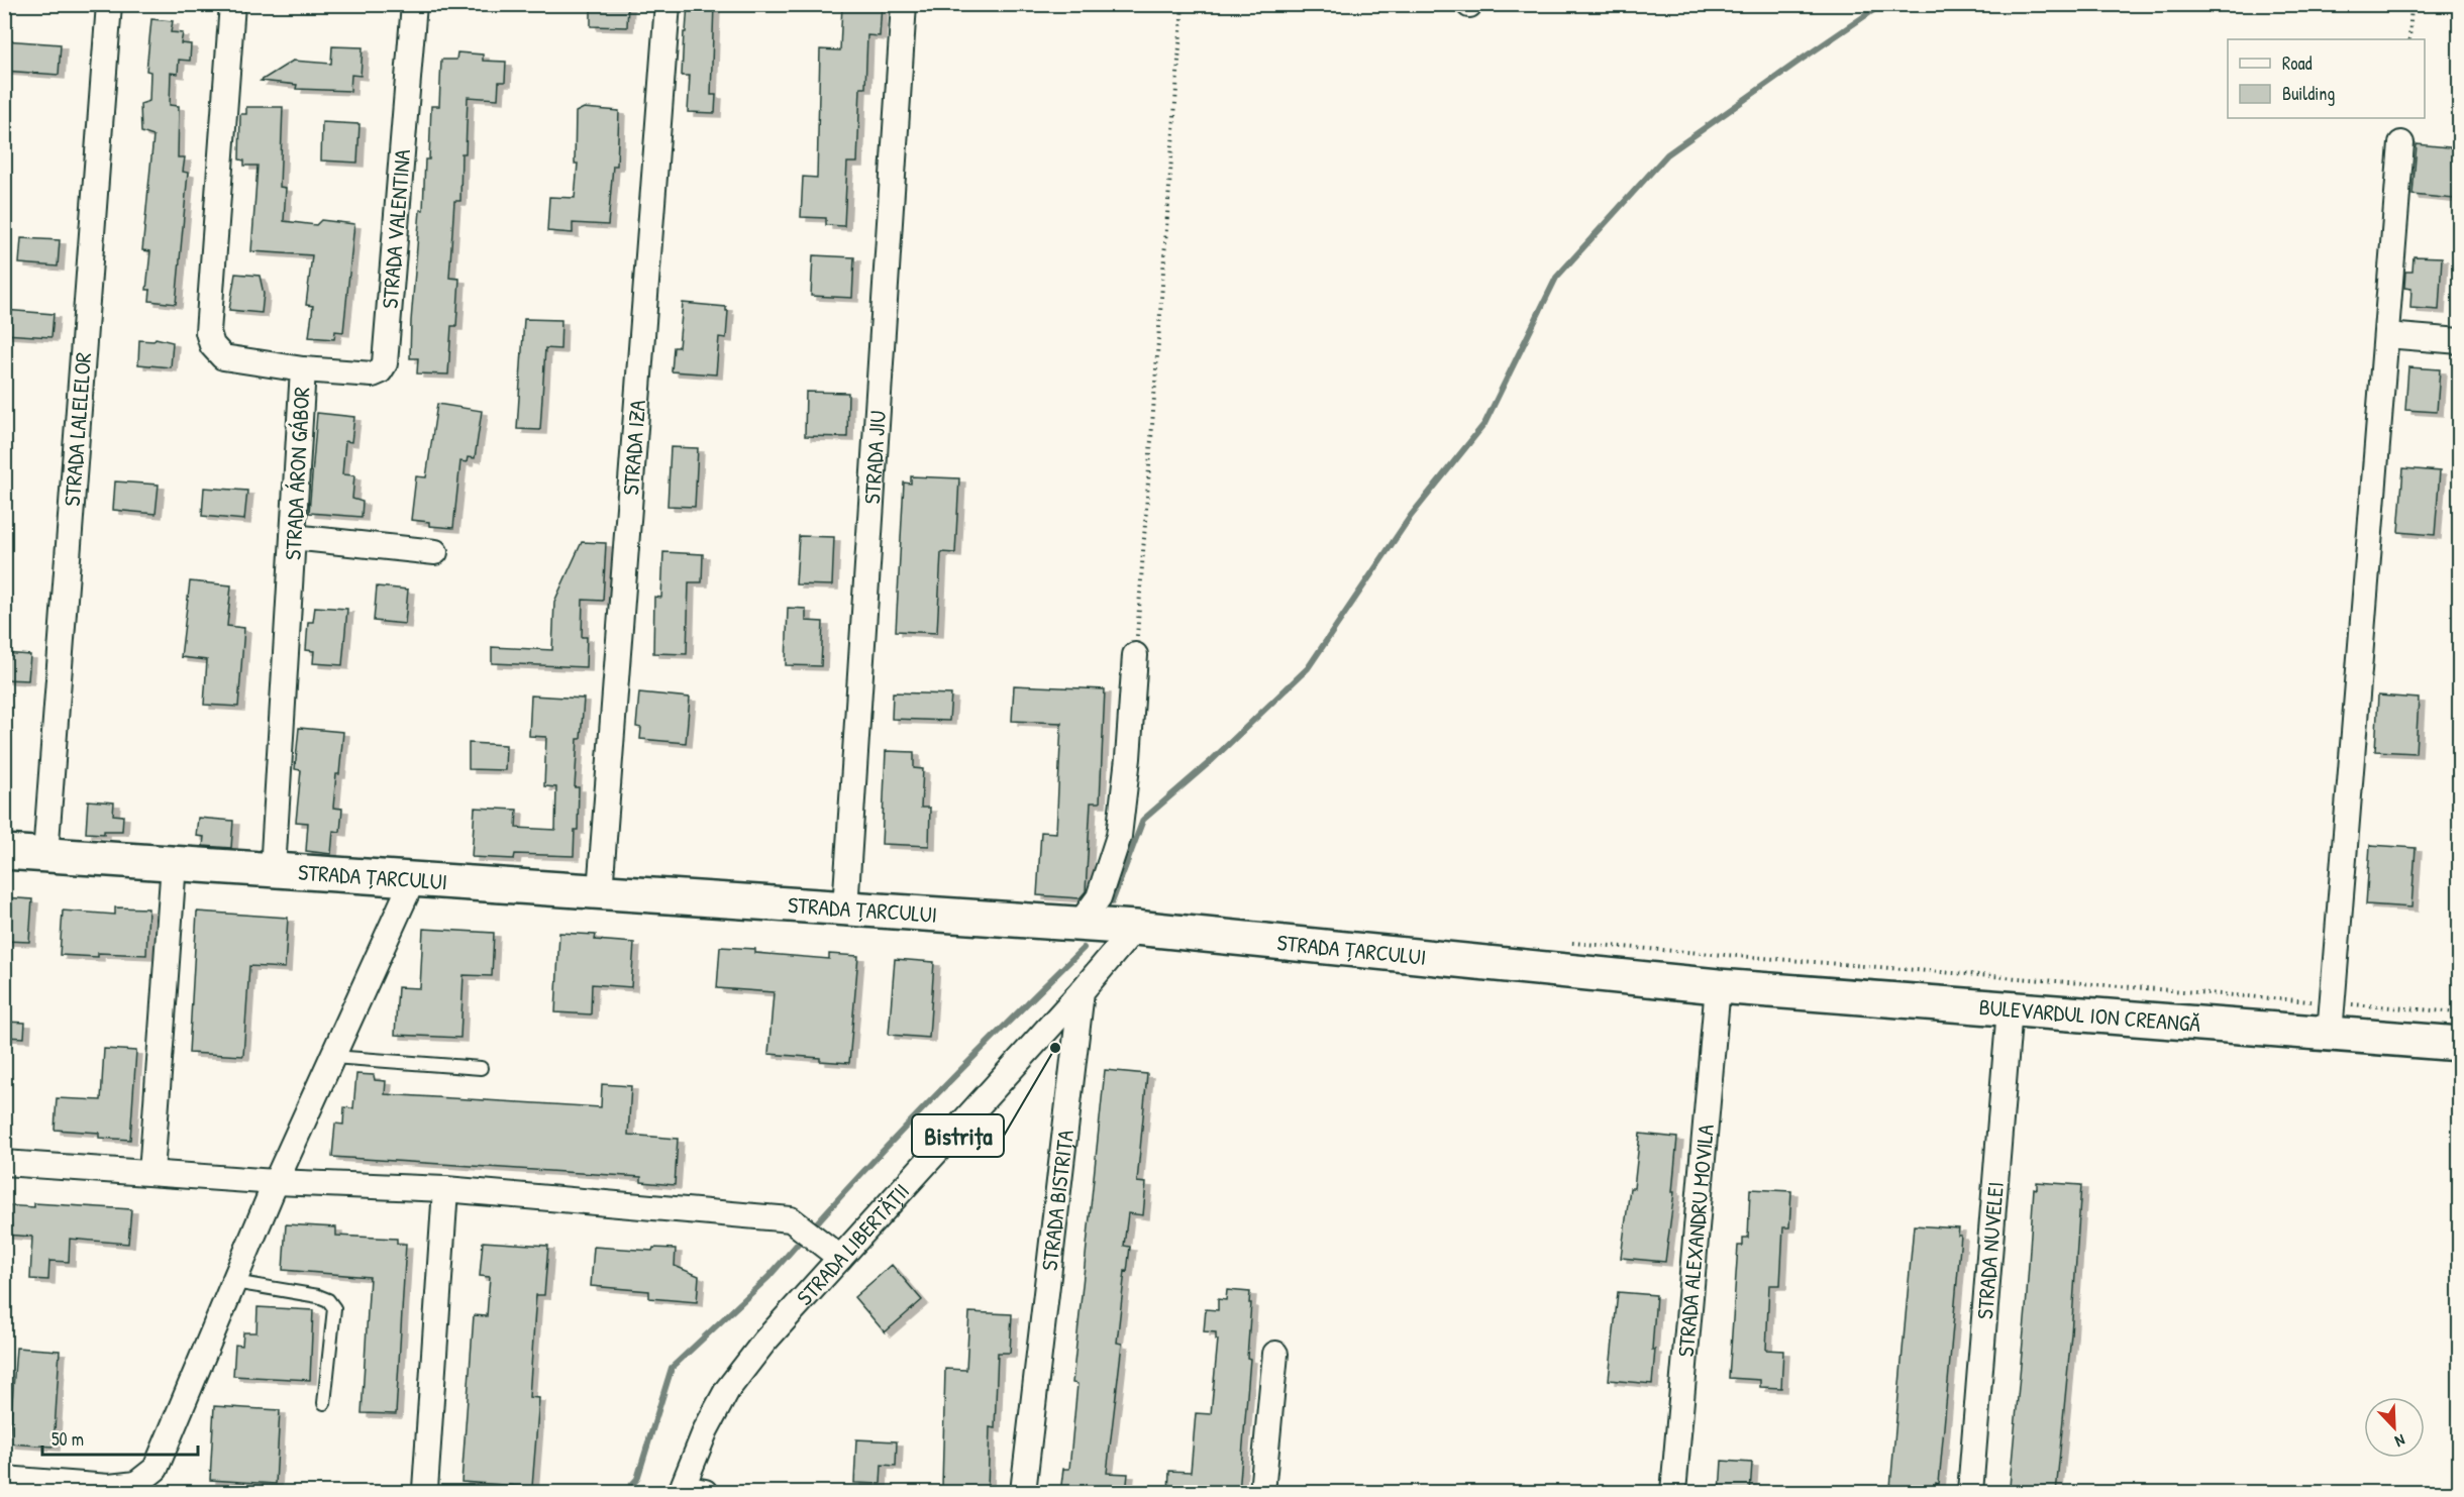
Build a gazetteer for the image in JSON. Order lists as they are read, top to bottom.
{
  "streets": {
    "street": [
      "STRADA VALENTINA",
      "STRADA LALELELOR",
      "STRADA IZA",
      "STRADA JIU",
      "STRADA ÁRON GÁBOR",
      "STRADA ȚARCULUI",
      "BULEVARDUL ION CREANGĂ",
      "STRADA BISTRIȚA",
      "STRADA ALEXANDRU MOVILA",
      "STRADA LIBERTĂȚII",
      "STRADA NUVELEI"
    ]
  },
  "crossings": [
    ["STRADA VALENTINA", "STRADA ÁRON GÁBOR"],
    ["STRADA LALELELOR", "STRADA ȚARCULUI"],
    ["STRADA IZA", "STRADA ȚARCULUI"],
    ["STRADA JIU", "STRADA ȚARCULUI"],
    ["STRADA ÁRON GÁBOR", "STRADA ȚARCULUI"],
    ["STRADA ȚARCULUI", "BULEVARDUL ION CREANGĂ"],
    ["STRADA ȚARCULUI", "STRADA ALEXANDRU MOVILA"],
    ["BULEVARDUL ION CREANGĂ", "STRADA ALEXANDRU MOVILA"],
    ["BULEVARDUL ION CREANGĂ", "STRADA NUVELEI"],
    ["STRADA BISTRIȚA", "STRADA LIBERTĂȚII"]
  ],
  "places": ["Bistrița"],
  "legend": ["Road", "Building"],
  "scale_bar": "50 m",
  "north": "bottom right"
}
